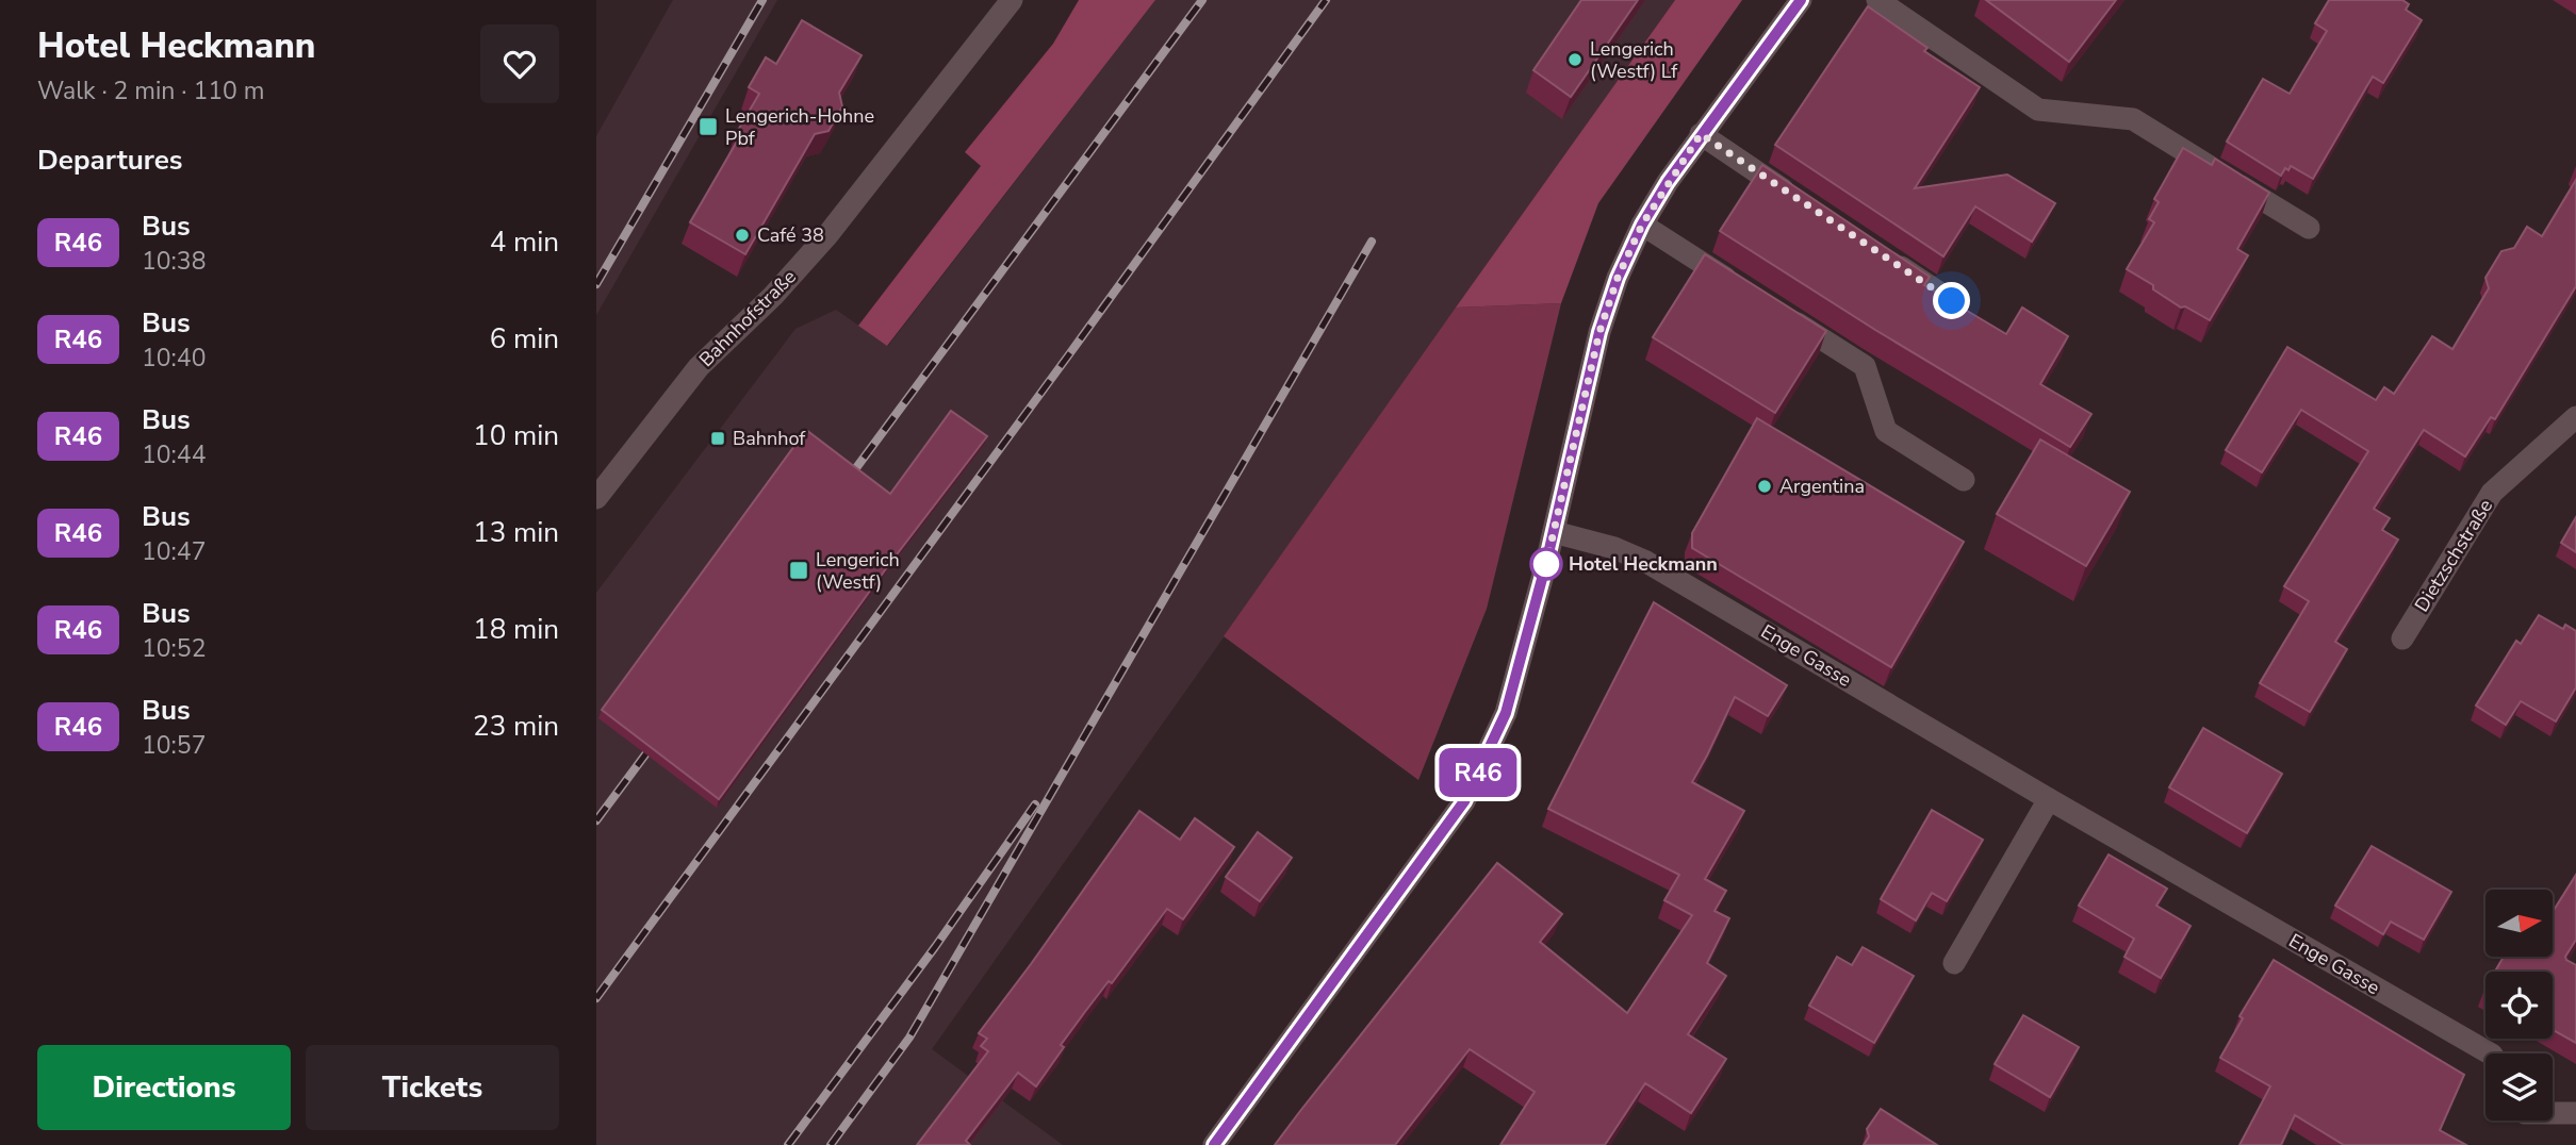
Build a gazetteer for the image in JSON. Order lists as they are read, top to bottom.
{
  "streets": {
    "street": ["Bahnhofstraße", "Dietzschstraße", "Enge Gasse"]
  },
  "places": {
    "other": [
      "Lengerich (Westf) Lf",
      "Café 38",
      "Argentina",
      "Hotel Heckmann"
    ],
    "transit": ["Lengerich-Hohne Pbf", "Bahnhof", "Lengerich (Westf)"]
  },
  "lines": ["bus line R46"],
  "north": "right",
  "page": {
    "heading": [
      ["Hotel Heckmann", "Walk · 2 min · 110 m"],
      "Departures"
    ],
    "on_map": "R46",
    "list": [
      {
        "mark": "R46",
        "name": "Bus",
        "note": "10:38",
        "value": "4 min"
      },
      {
        "mark": "R46",
        "name": "Bus",
        "note": "10:40",
        "value": "6 min"
      },
      {
        "mark": "R46",
        "name": "Bus",
        "note": "10:44",
        "value": "10 min"
      },
      {
        "mark": "R46",
        "name": "Bus",
        "note": "10:47",
        "value": "13 min"
      },
      {
        "mark": "R46",
        "name": "Bus",
        "note": "10:52",
        "value": "18 min"
      },
      {
        "mark": "R46",
        "name": "Bus",
        "note": "10:57",
        "value": "23 min"
      }
    ],
    "buttons": ["Directions", "Tickets"]
  }
}
